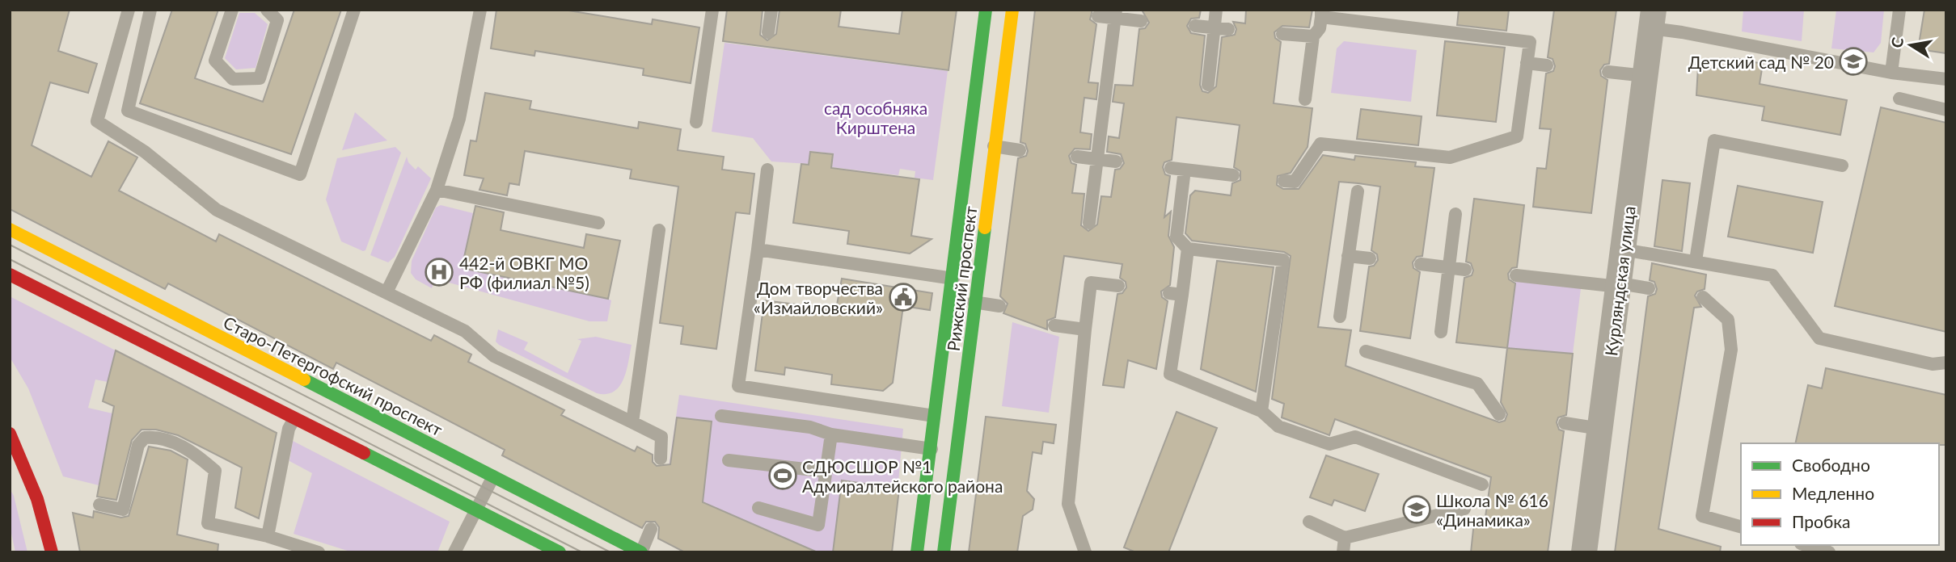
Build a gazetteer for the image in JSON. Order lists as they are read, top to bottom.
{
  "streets": {
    "main road": ["Рижский проспект", "Старо-Петергофский проспект"],
    "street": ["Курляндская улица"]
  },
  "parks": ["сад особняка Кирштена"],
  "places": {
    "school or university": ["Детский сад № 20", "Школа № 616 «Динамика»"],
    "hospital": ["442-й ОВКГ МО РФ (филиал №5)"],
    "public building": ["Дом творчества «Измайловский»"],
    "sports": ["СДЮСШОР №1 Адмиралтейского района"]
  },
  "legend": ["Свободно", "Медленно", "Пробка"],
  "north": "left"
}
